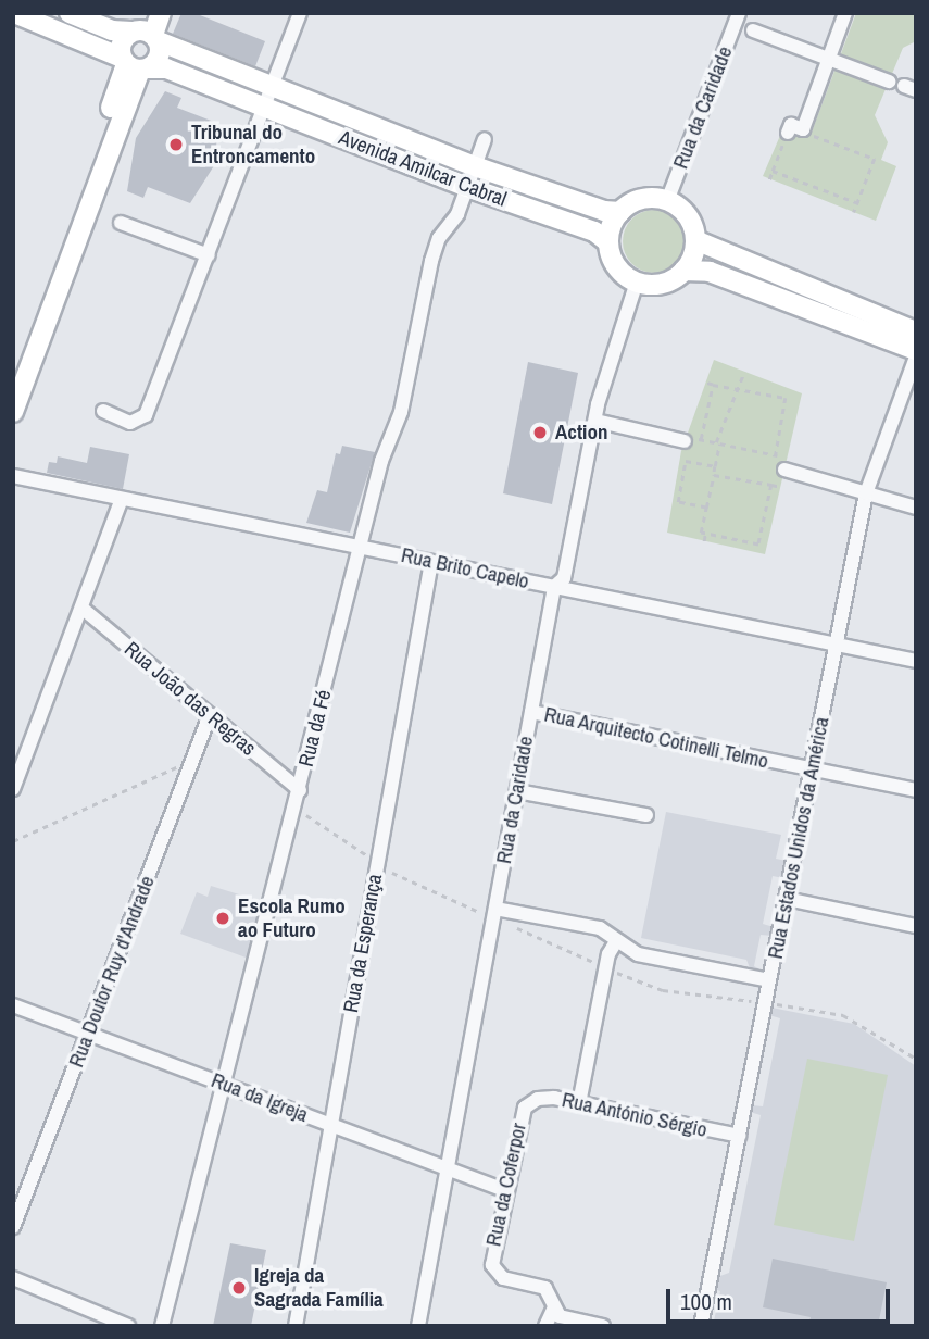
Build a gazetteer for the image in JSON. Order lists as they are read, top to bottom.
{
  "streets": {
    "street": [
      "Rua da Caridade",
      "Avenida Amilcar Cabral",
      "Rua Brito Capelo",
      "Rua João das Regras",
      "Rua da Fé",
      "Rua Arquitecto Cotinelli Telmo",
      "Rua Estados Unidos da América",
      "Rua da Esperança",
      "Rua Doutor Ruy d'Andrade",
      "Rua da Igreja",
      "Rua António Sérgio",
      "Rua da Coferpor"
    ]
  },
  "crossings": [
    ["Rua da Caridade", "Avenida Amilcar Cabral"],
    ["Rua da Caridade", "Rua Brito Capelo"],
    ["Rua da Caridade", "Rua Arquitecto Cotinelli Telmo"],
    ["Rua da Caridade", "Rua da Igreja"],
    ["Avenida Amilcar Cabral", "Rua da Fé"],
    ["Rua Brito Capelo", "Rua da Fé"],
    ["Rua Brito Capelo", "Rua Estados Unidos da América"],
    ["Rua Brito Capelo", "Rua da Esperança"],
    ["Rua João das Regras", "Rua da Fé"],
    ["Rua João das Regras", "Rua Doutor Ruy d'Andrade"],
    ["Rua da Fé", "Rua da Igreja"],
    ["Rua Arquitecto Cotinelli Telmo", "Rua Estados Unidos da América"],
    ["Rua Estados Unidos da América", "Rua António Sérgio"],
    ["Rua da Esperança", "Rua da Igreja"],
    ["Rua Doutor Ruy d'Andrade", "Rua da Igreja"],
    ["Rua da Igreja", "Rua da Coferpor"],
    ["Rua António Sérgio", "Rua da Coferpor"]
  ],
  "places": [
    "Tribunal do Entroncamento",
    "Action",
    "Escola Rumo ao Futuro",
    "Igreja da Sagrada Família"
  ],
  "scale_bar": "100 m"
}
